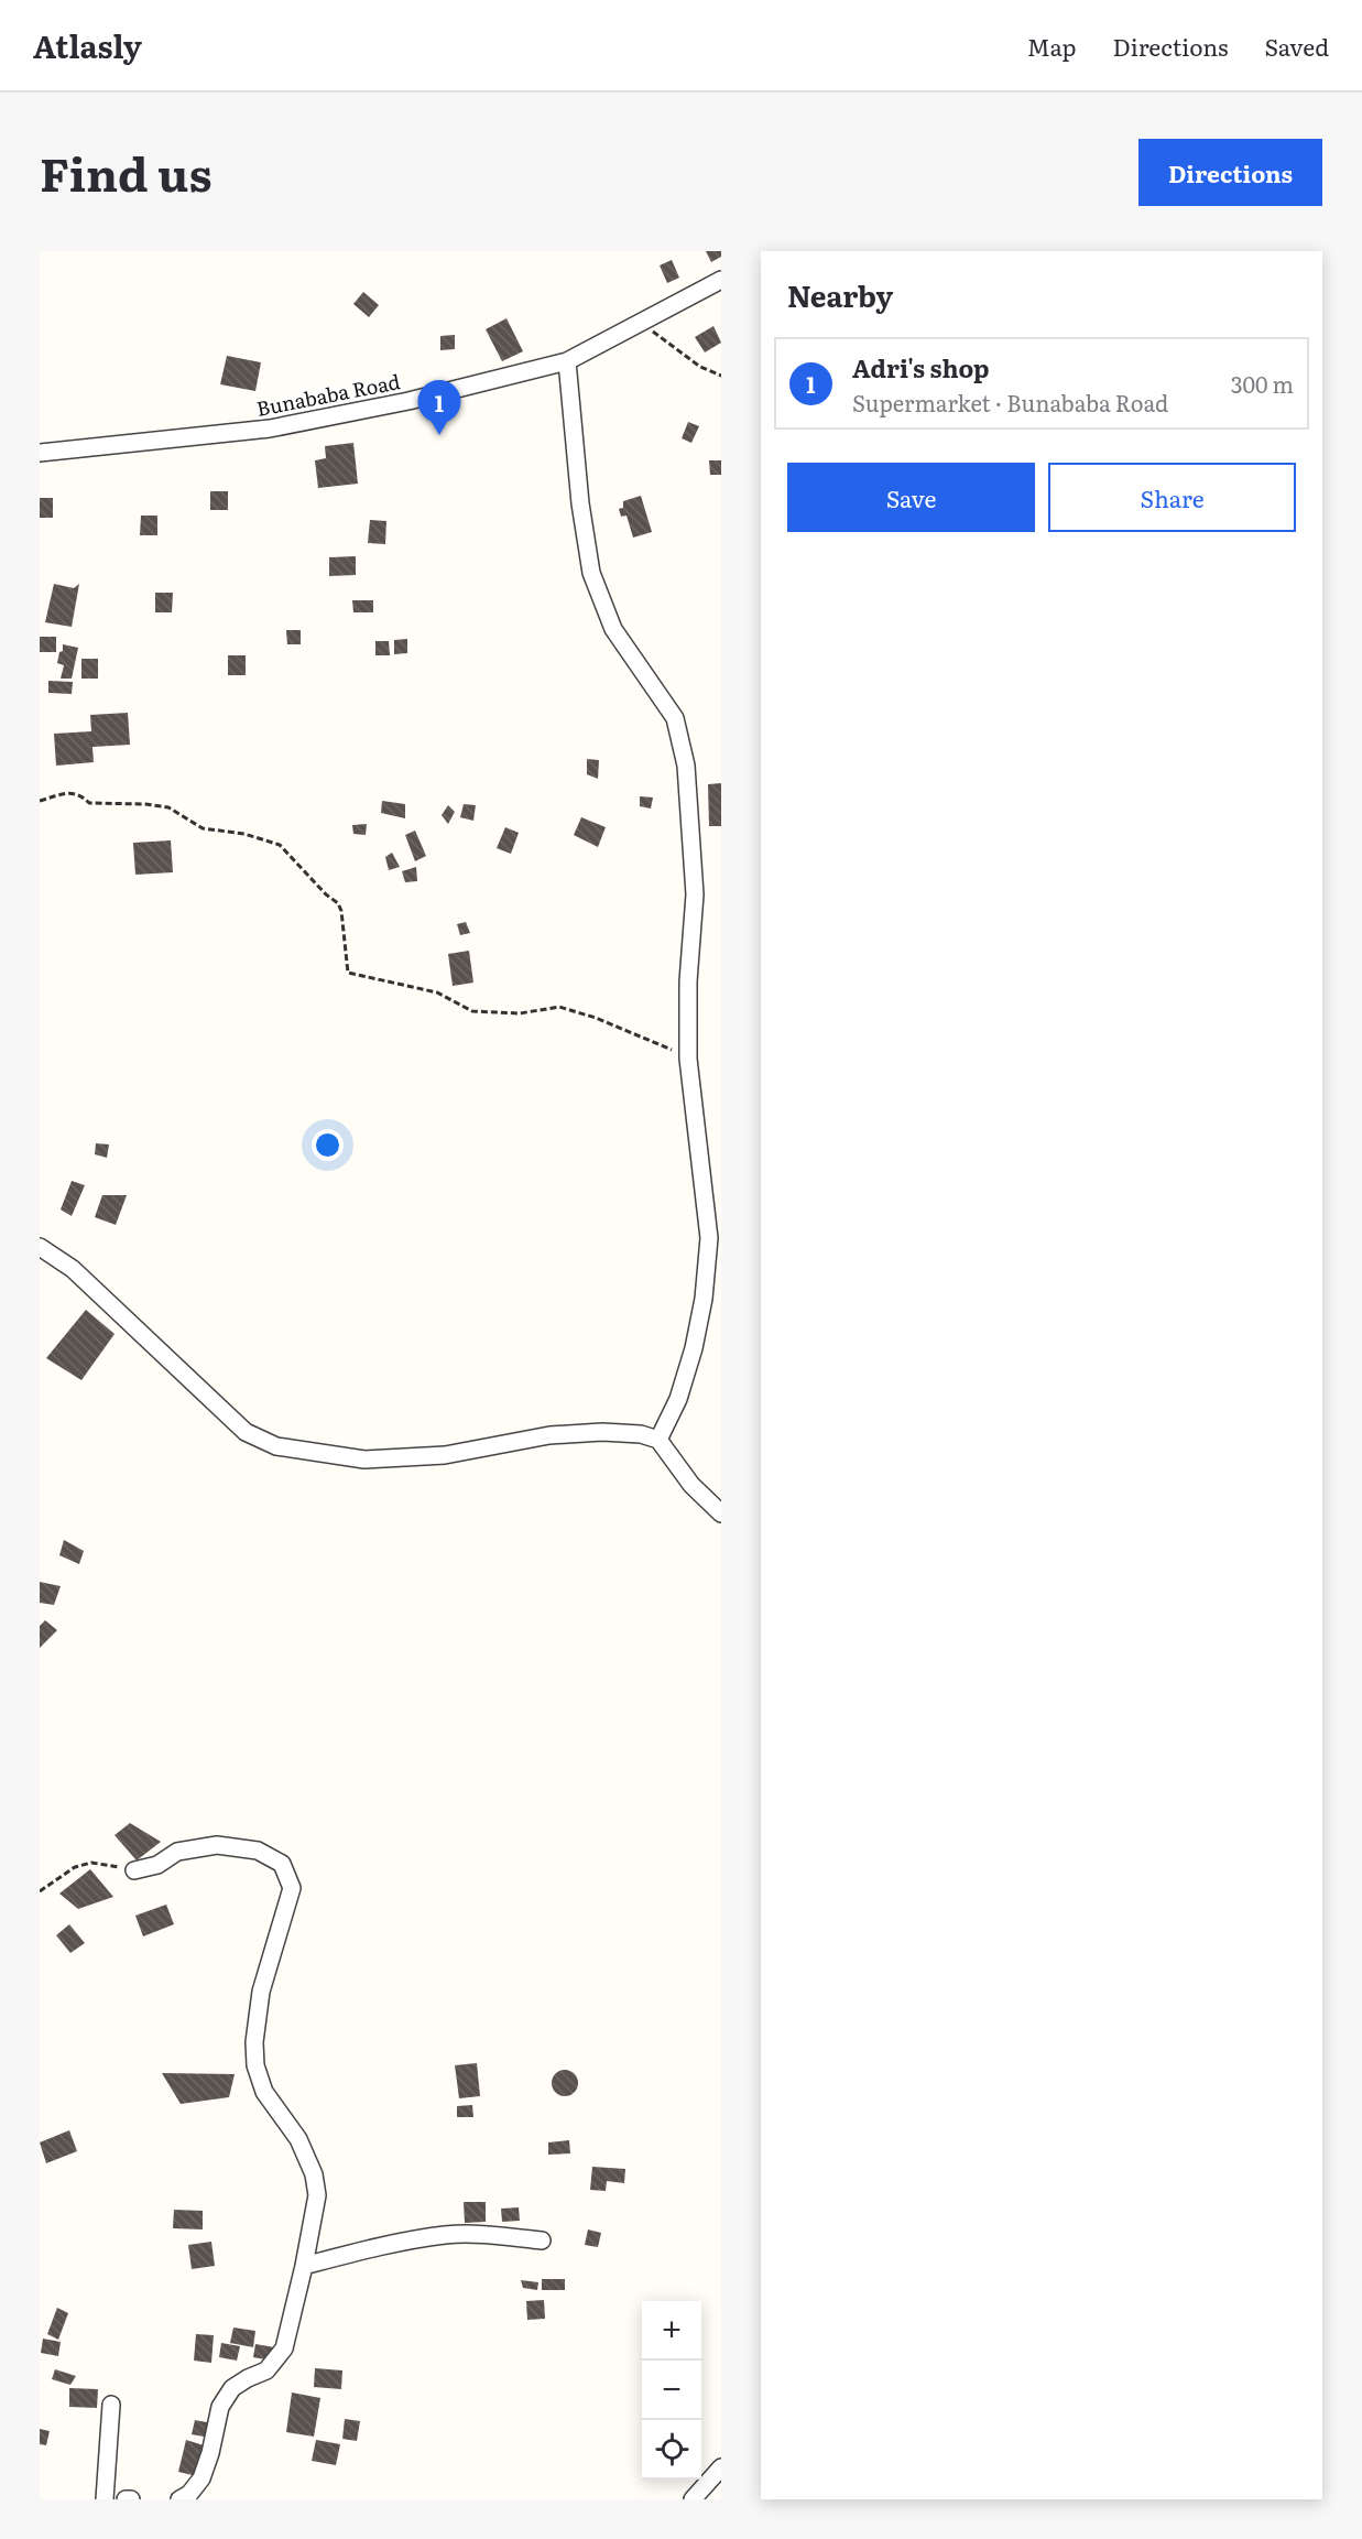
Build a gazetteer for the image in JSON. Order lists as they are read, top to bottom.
{
  "streets": {
    "street": ["Bunababa Road"]
  },
  "page": {
    "header": "Atlasly",
    "nav": ["Map", "Directions", "Saved"],
    "title": "Find us",
    "buttons": [
      "Directions",
      ["Save", "Share"]
    ],
    "heading": "Nearby",
    "list": [
      {
        "mark": "1",
        "name": "Adri's shop",
        "note": "Supermarket · Bunababa Road",
        "value": "300 m"
      }
    ],
    "pins": "1",
    "map_buttons": ["+", "−"]
  }
}
